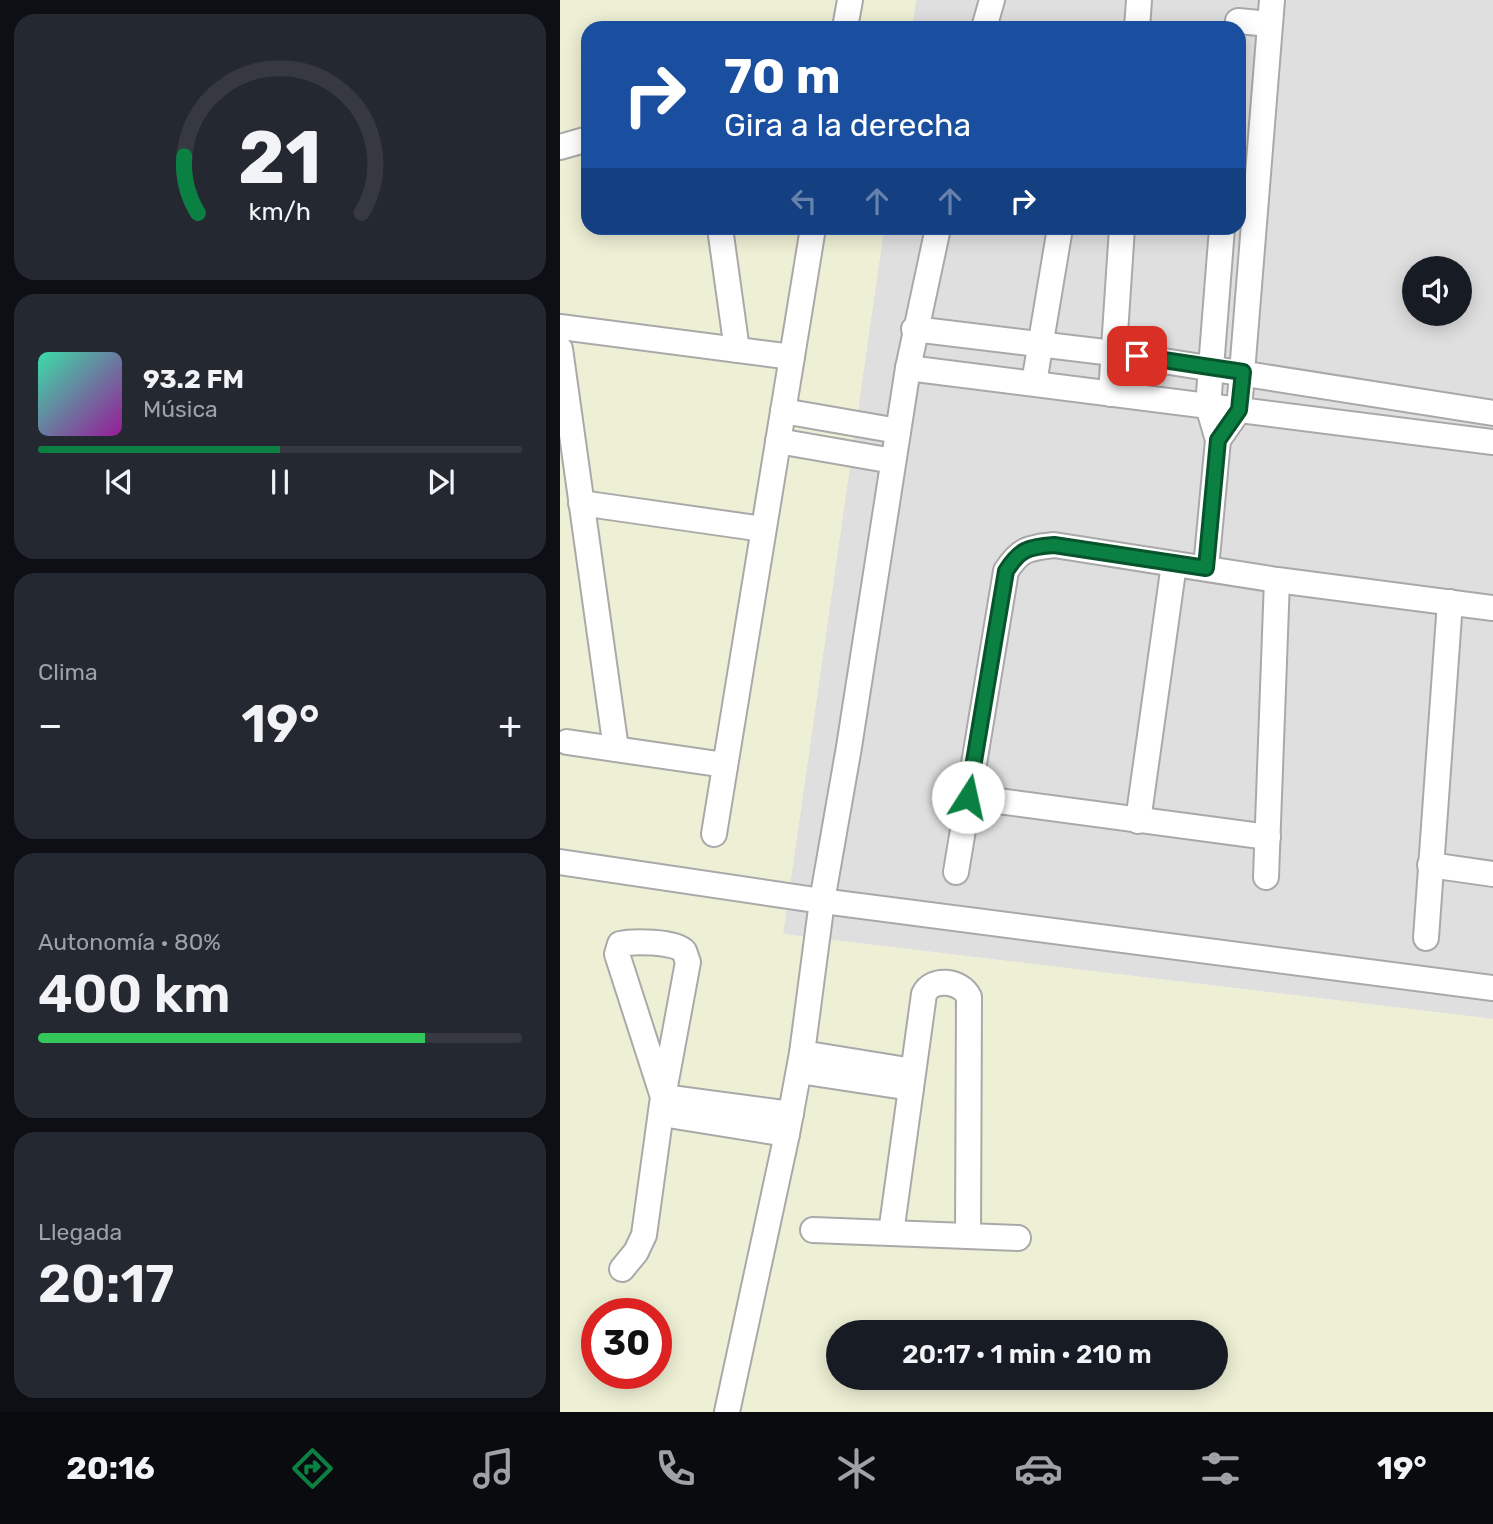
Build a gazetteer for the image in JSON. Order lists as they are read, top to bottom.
{
  "page": {
    "turn": ["70 m", "Gira a la derecha"],
    "song": ["93.2 FM", "Música"],
    "tile": [
      "Clima",
      ["Autonomía · 80%", "400 km"],
      ["Llegada", "20:17"]
    ],
    "heat": ["−", "19°", "+"],
    "limit": "30",
    "trip": "20:17 · 1 min · 210 m",
    "tabs": ["20:16", "19°"],
    "gauge": ["21", "km/h"]
  }
}
